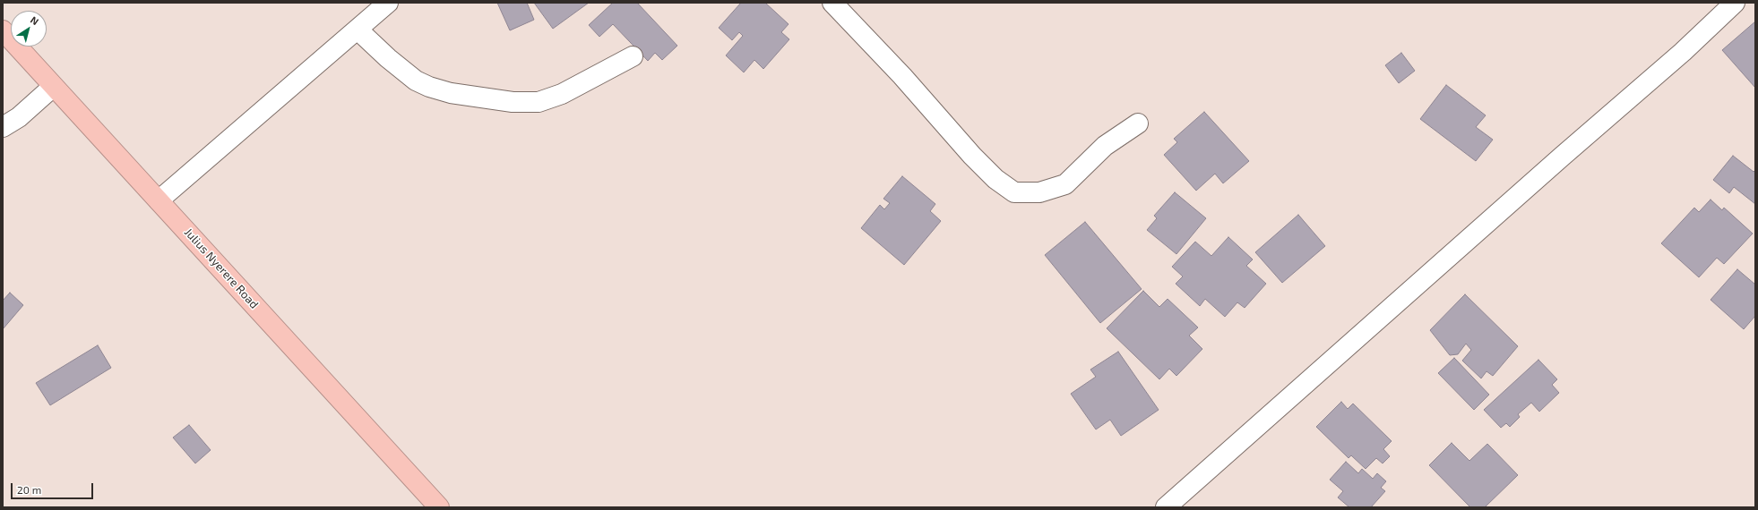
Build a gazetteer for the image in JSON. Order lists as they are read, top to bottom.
{
  "streets": {
    "highway": ["Julius Nyerere Road"]
  },
  "scale_bar": "20 m",
  "north": "top right"
}
